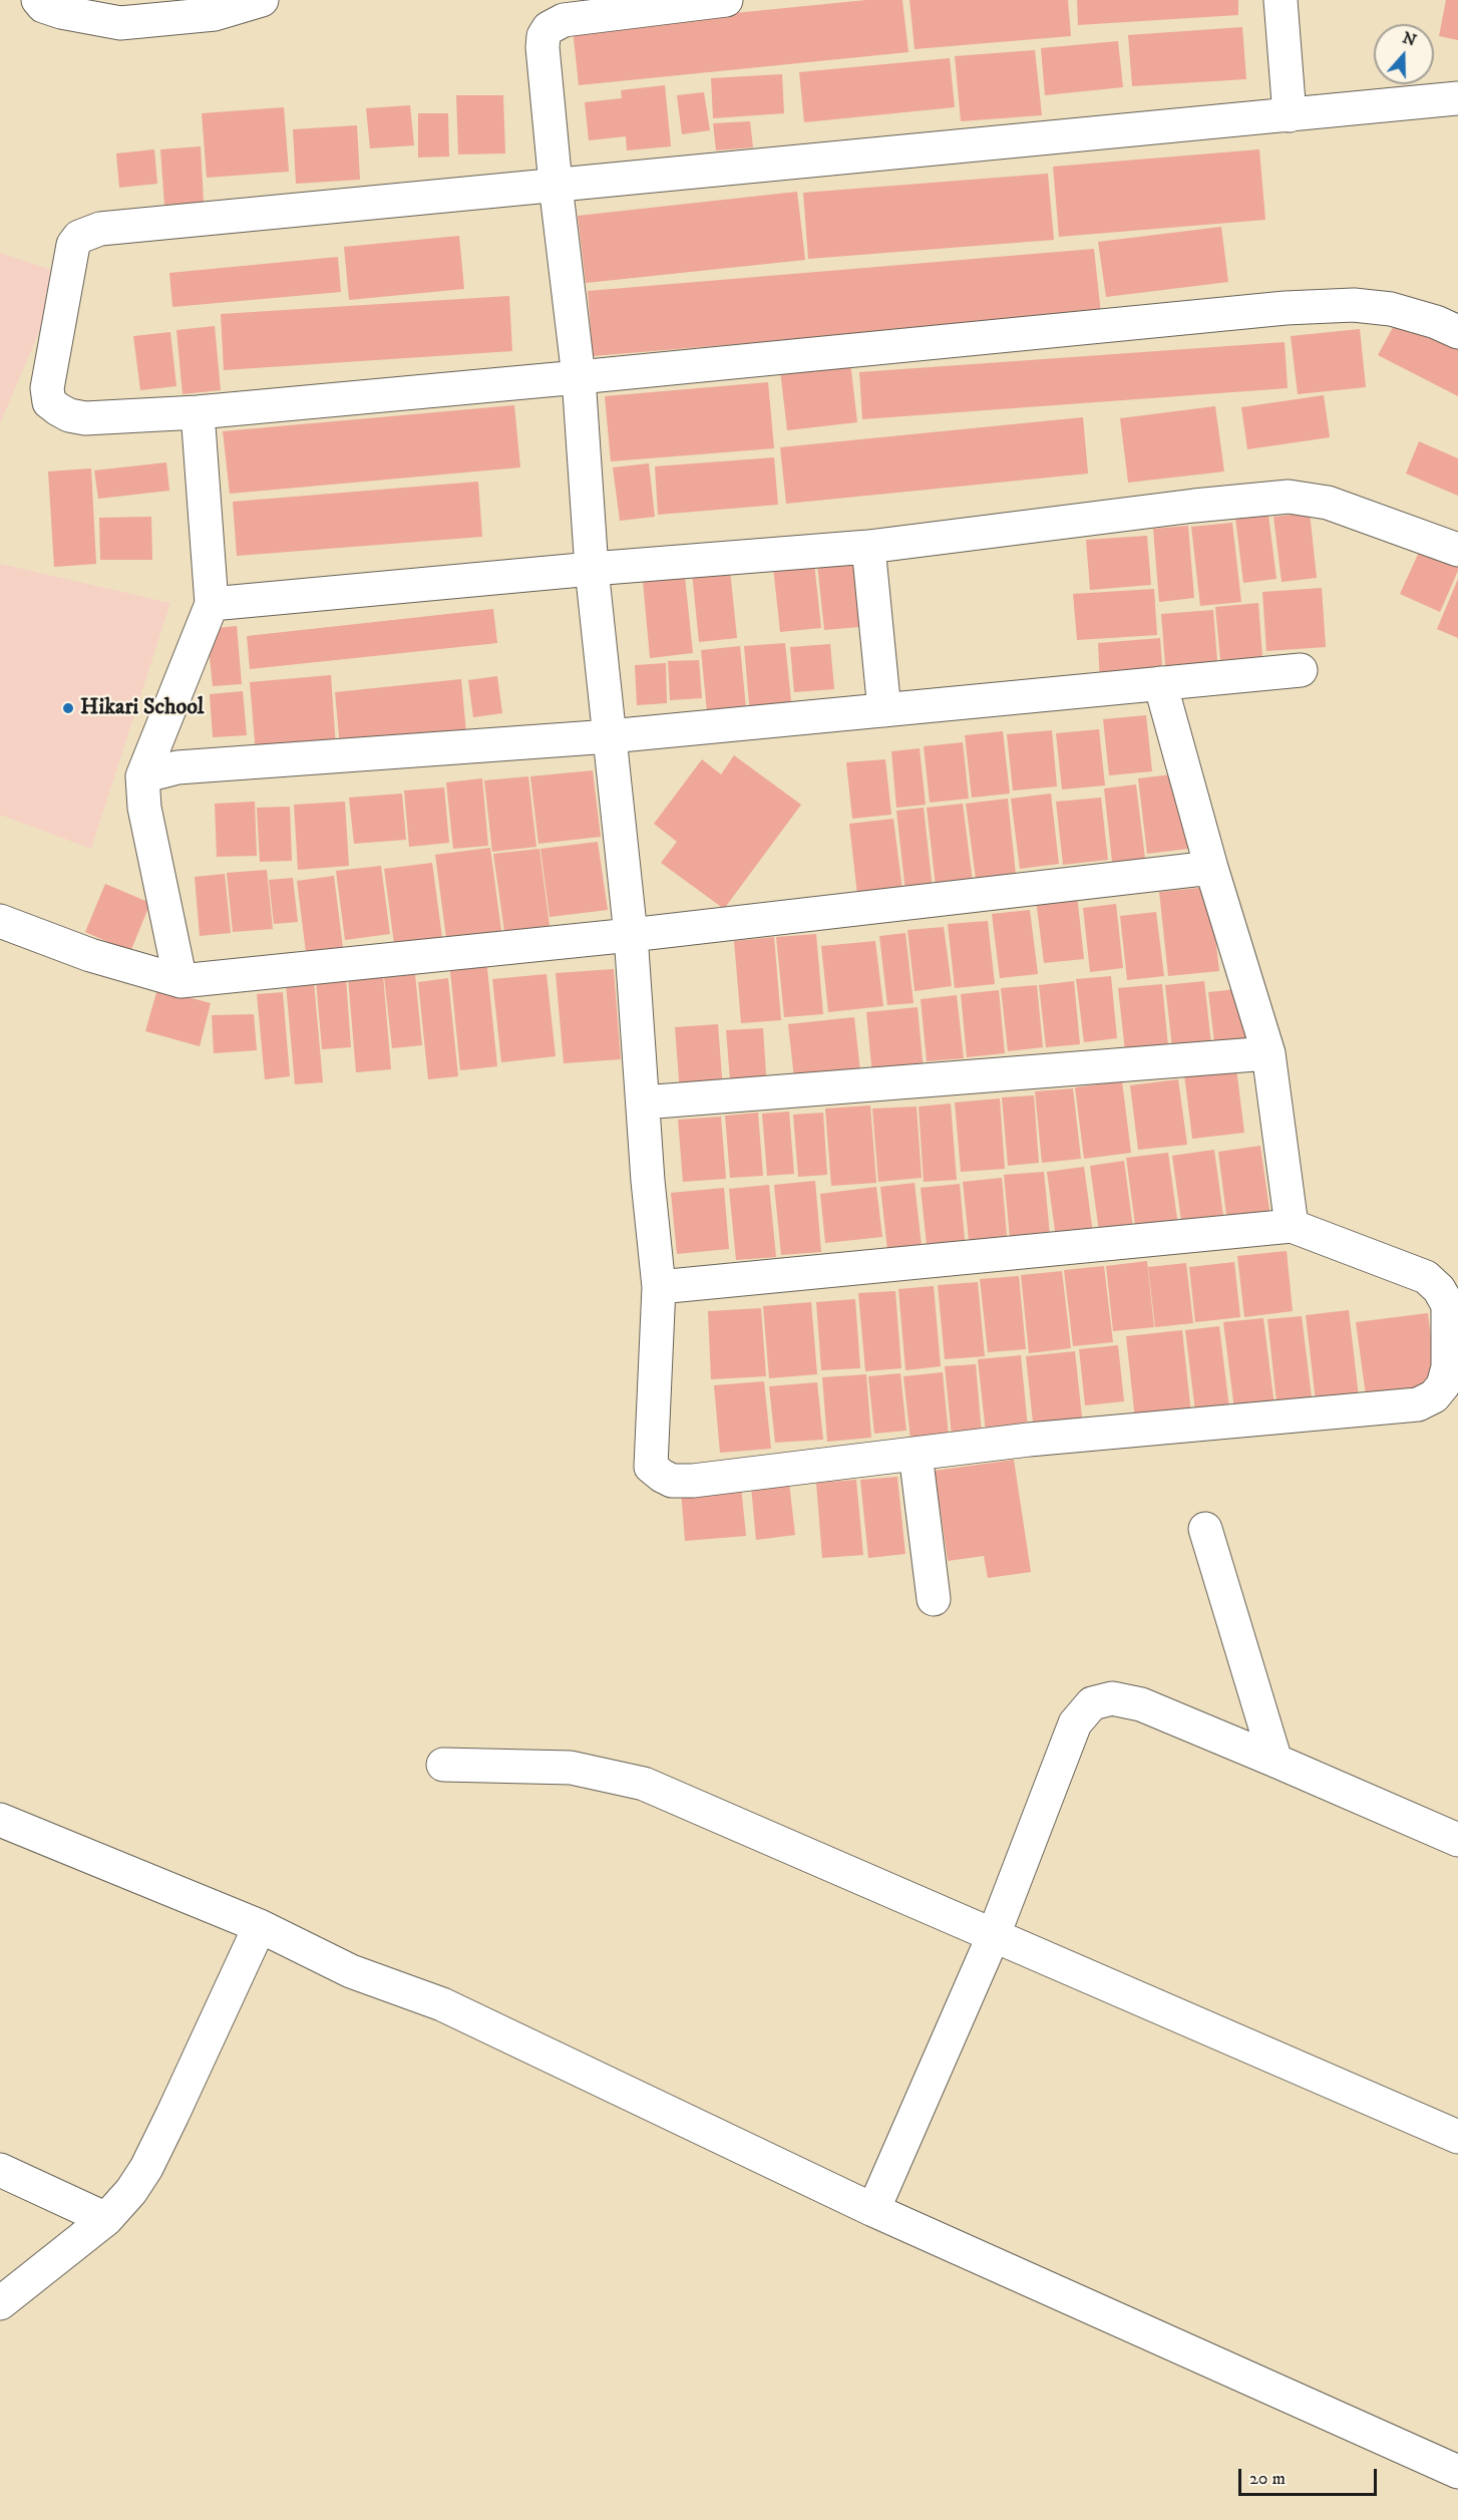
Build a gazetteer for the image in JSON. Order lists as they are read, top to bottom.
{
  "places": ["Hikari School"],
  "scale_bar": "20 m",
  "north": "top"
}
